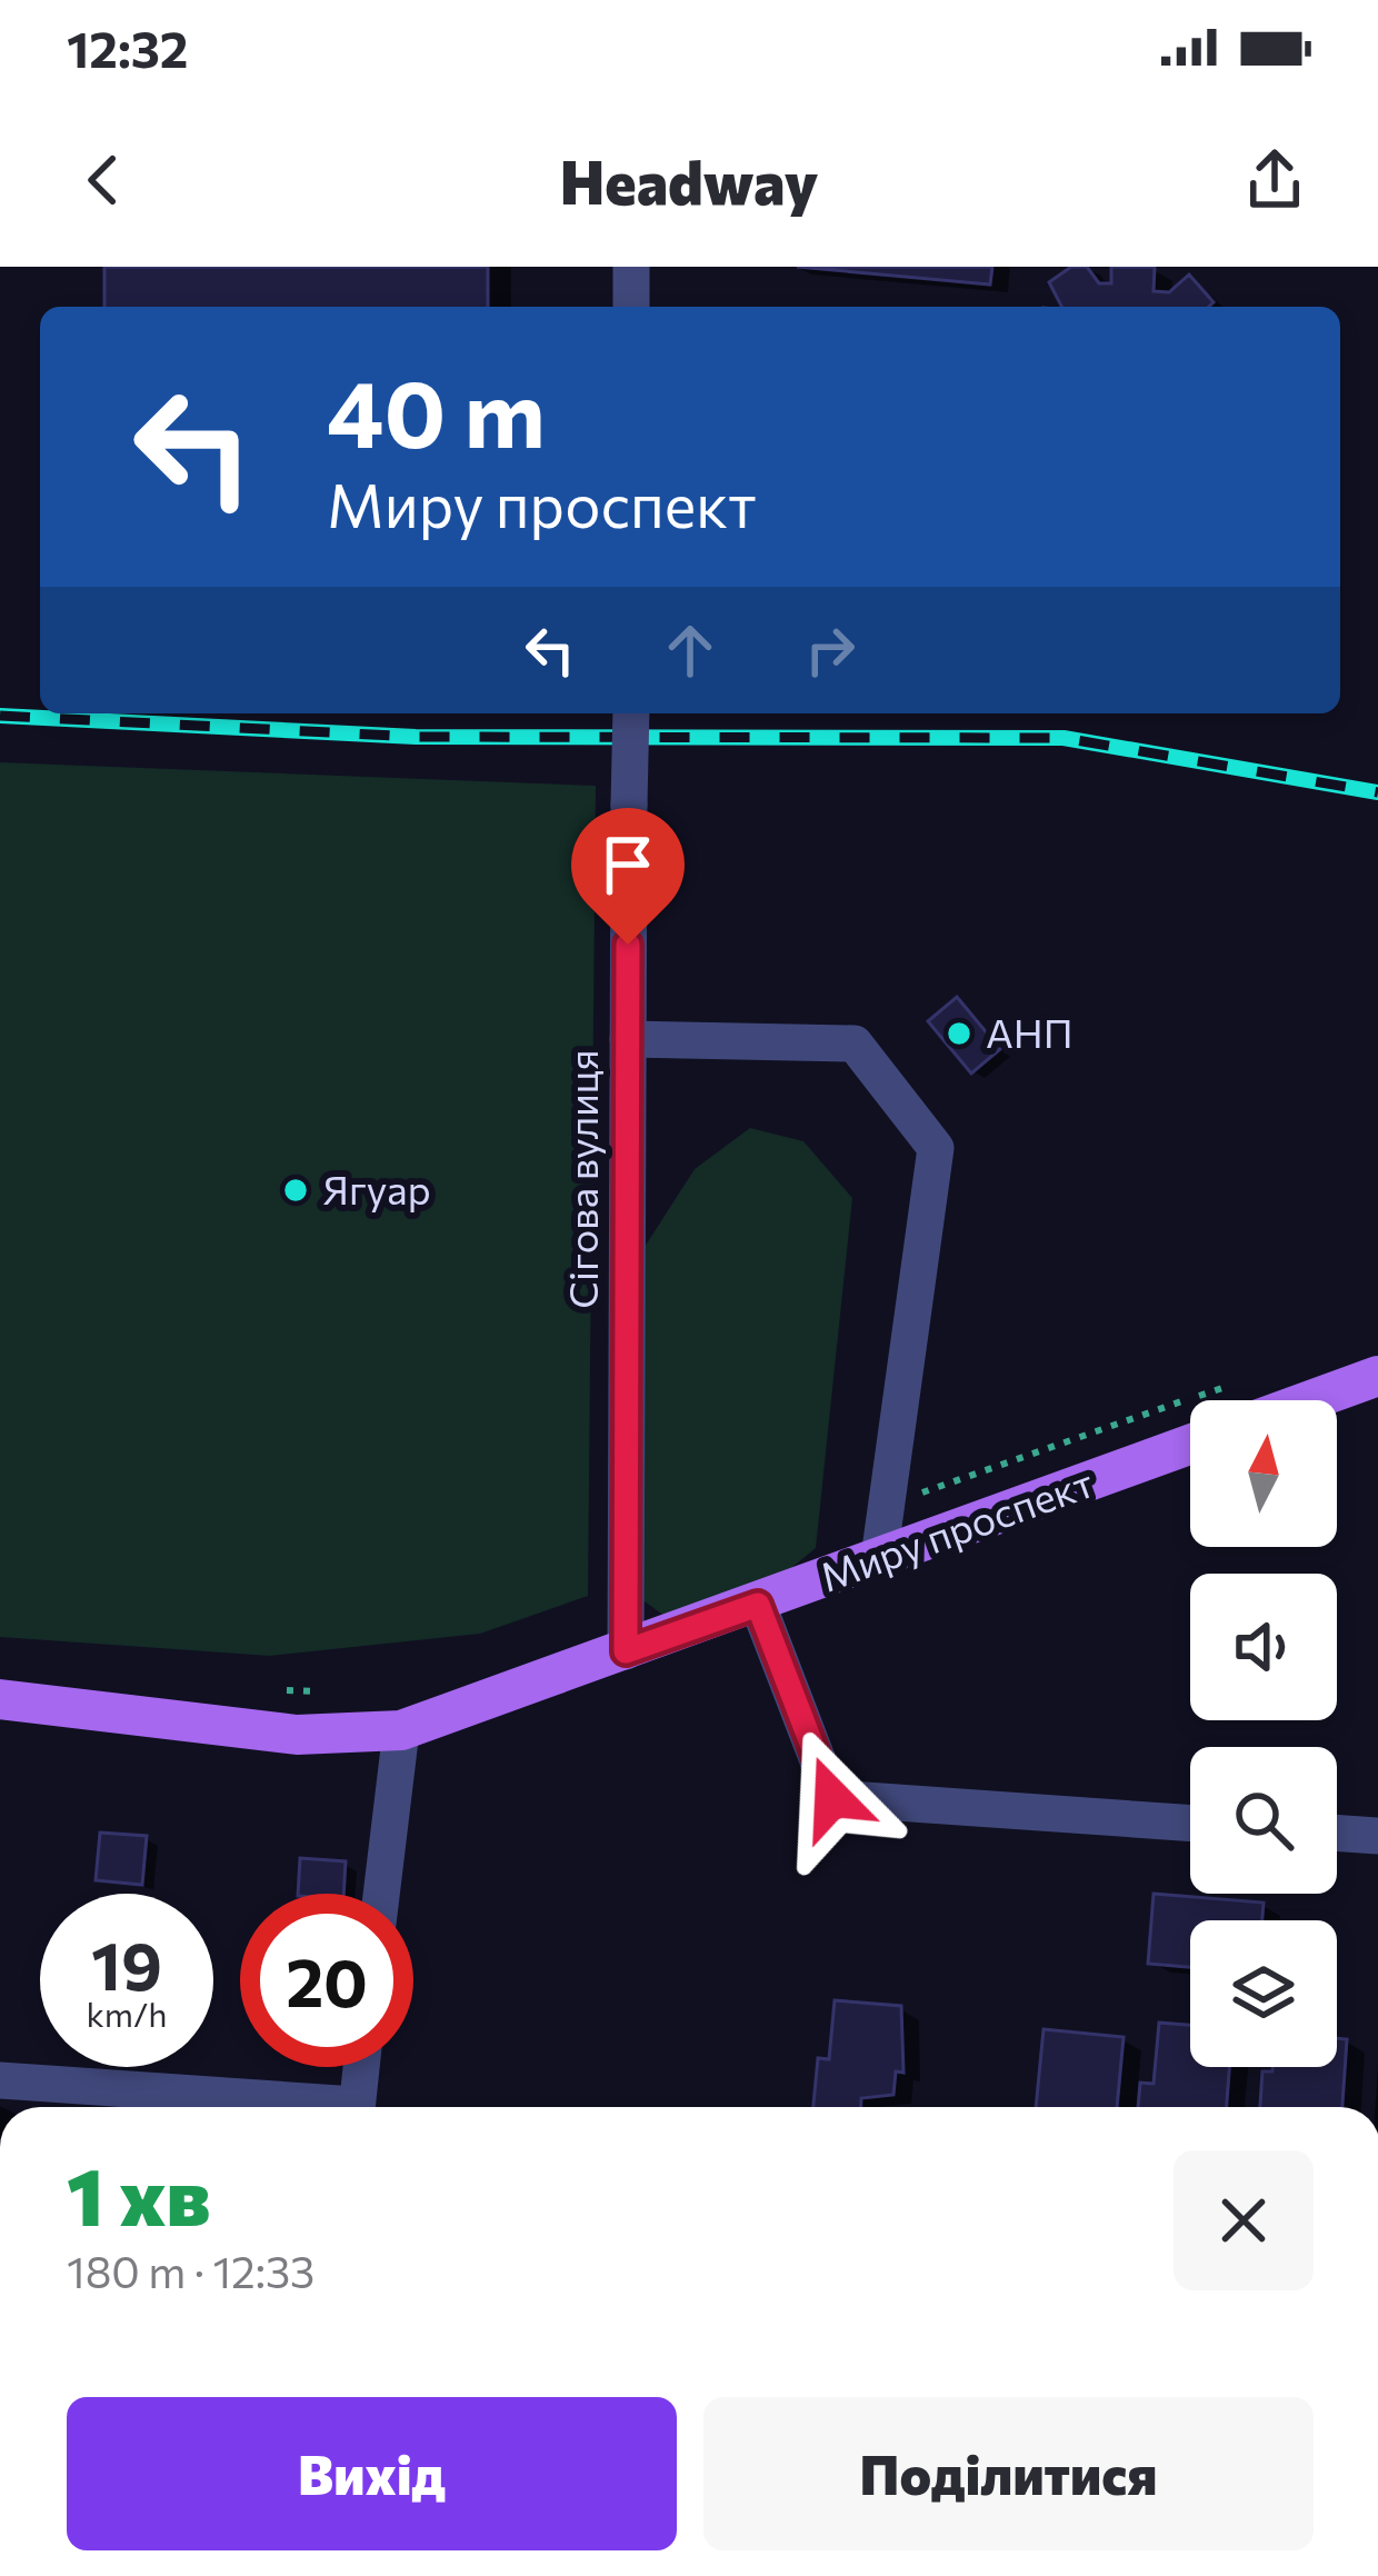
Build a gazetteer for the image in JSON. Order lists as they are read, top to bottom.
{
  "streets": {
    "main road": ["Миру проспект"],
    "street": ["Сігова вулиця"]
  },
  "crossings": [
    ["Сігова вулиця", "Миру проспект"]
  ],
  "places": ["АНП", "Ягуар"],
  "north": "top",
  "page": {
    "status": "12:32",
    "header": "Headway",
    "turn": ["40 m", "Миру проспект"],
    "speed": "19 km/h",
    "limit": "20",
    "heading": ["1 хв", "180 m · 12:33"],
    "buttons": ["Вихід", "Поділитися"]
  }
}
